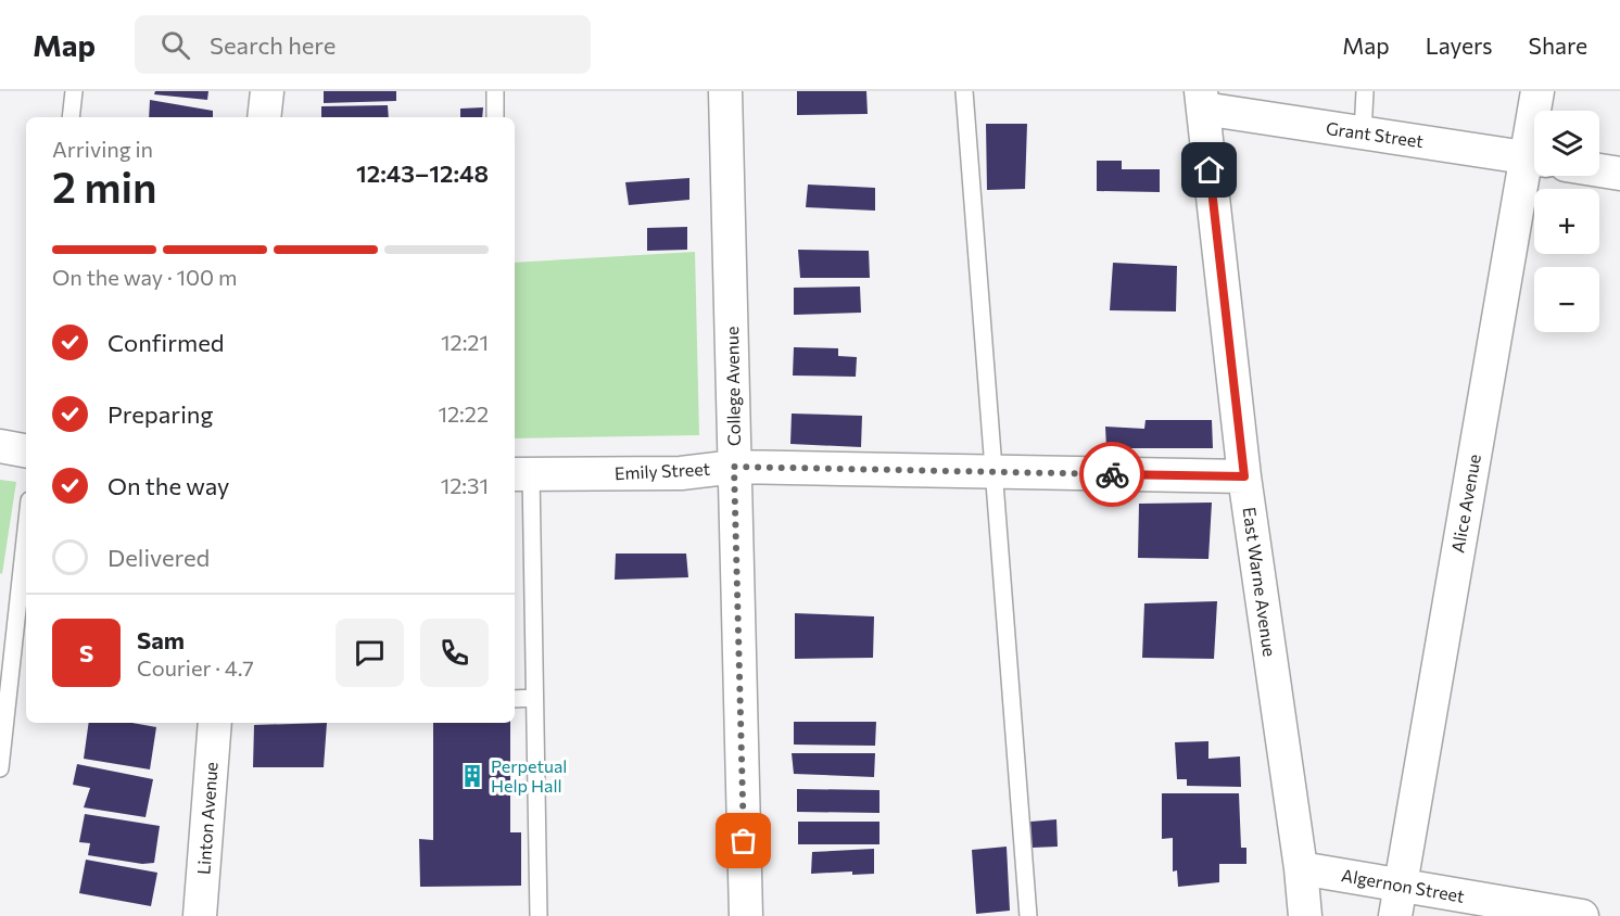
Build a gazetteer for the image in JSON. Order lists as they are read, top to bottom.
{
  "streets": {
    "street": [
      "Grant Street",
      "College Avenue",
      "Emily Street",
      "Alice Avenue",
      "East Warne Avenue",
      "Linton Avenue",
      "Algernon Street"
    ]
  },
  "crossings": [
    ["Grant Street", "East Warne Avenue"],
    ["College Avenue", "Emily Street"],
    ["Emily Street", "East Warne Avenue"],
    ["Alice Avenue", "Algernon Street"],
    ["East Warne Avenue", "Algernon Street"]
  ],
  "places": {
    "building": ["Perpetual Help Hall"]
  },
  "page": {
    "header": "Map",
    "search": "Search here",
    "nav": ["Map", "Layers", "Share"],
    "map_buttons": ["+", "−"],
    "heading": ["2 min", "Arriving in", "12:43–12:48"],
    "panel": ["Sam", "Courier · 4.7"],
    "bar": "On the way · 100 m",
    "list": [
      ["Confirmed", "12:21"],
      ["Preparing", "12:22"],
      ["On the way", "12:31"],
      "Delivered"
    ],
    "round": "S"
  }
}
